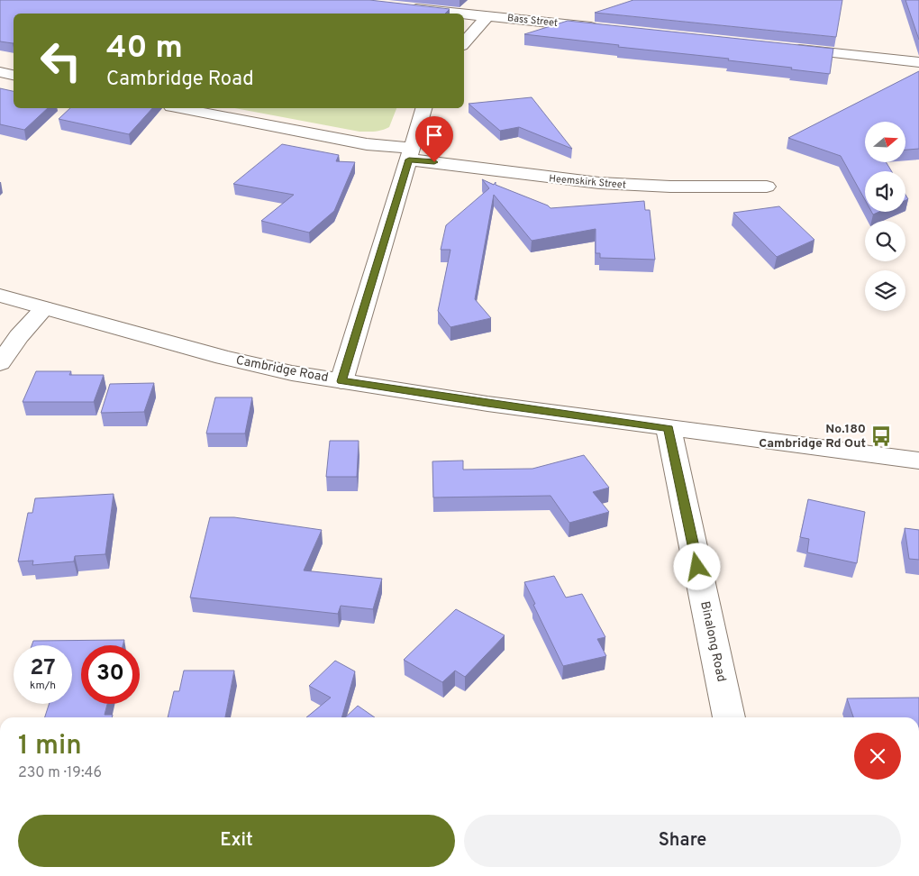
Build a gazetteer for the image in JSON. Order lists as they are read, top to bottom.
{
  "streets": {
    "street": [
      "Bass Street",
      "Heemskirk Street",
      "Cambridge Road",
      "Binalong Road"
    ]
  },
  "crossings": [
    ["Cambridge Road", "Binalong Road"]
  ],
  "places": {
    "bus stop": ["No.180 Cambridge Rd Out"]
  },
  "north": "right",
  "page": {
    "turn": ["40 m", "Cambridge Road"],
    "speed": "27 km/h",
    "limit": "30",
    "heading": ["1 min", "230 m · 19:46"],
    "buttons": ["Exit", "Share"]
  }
}
